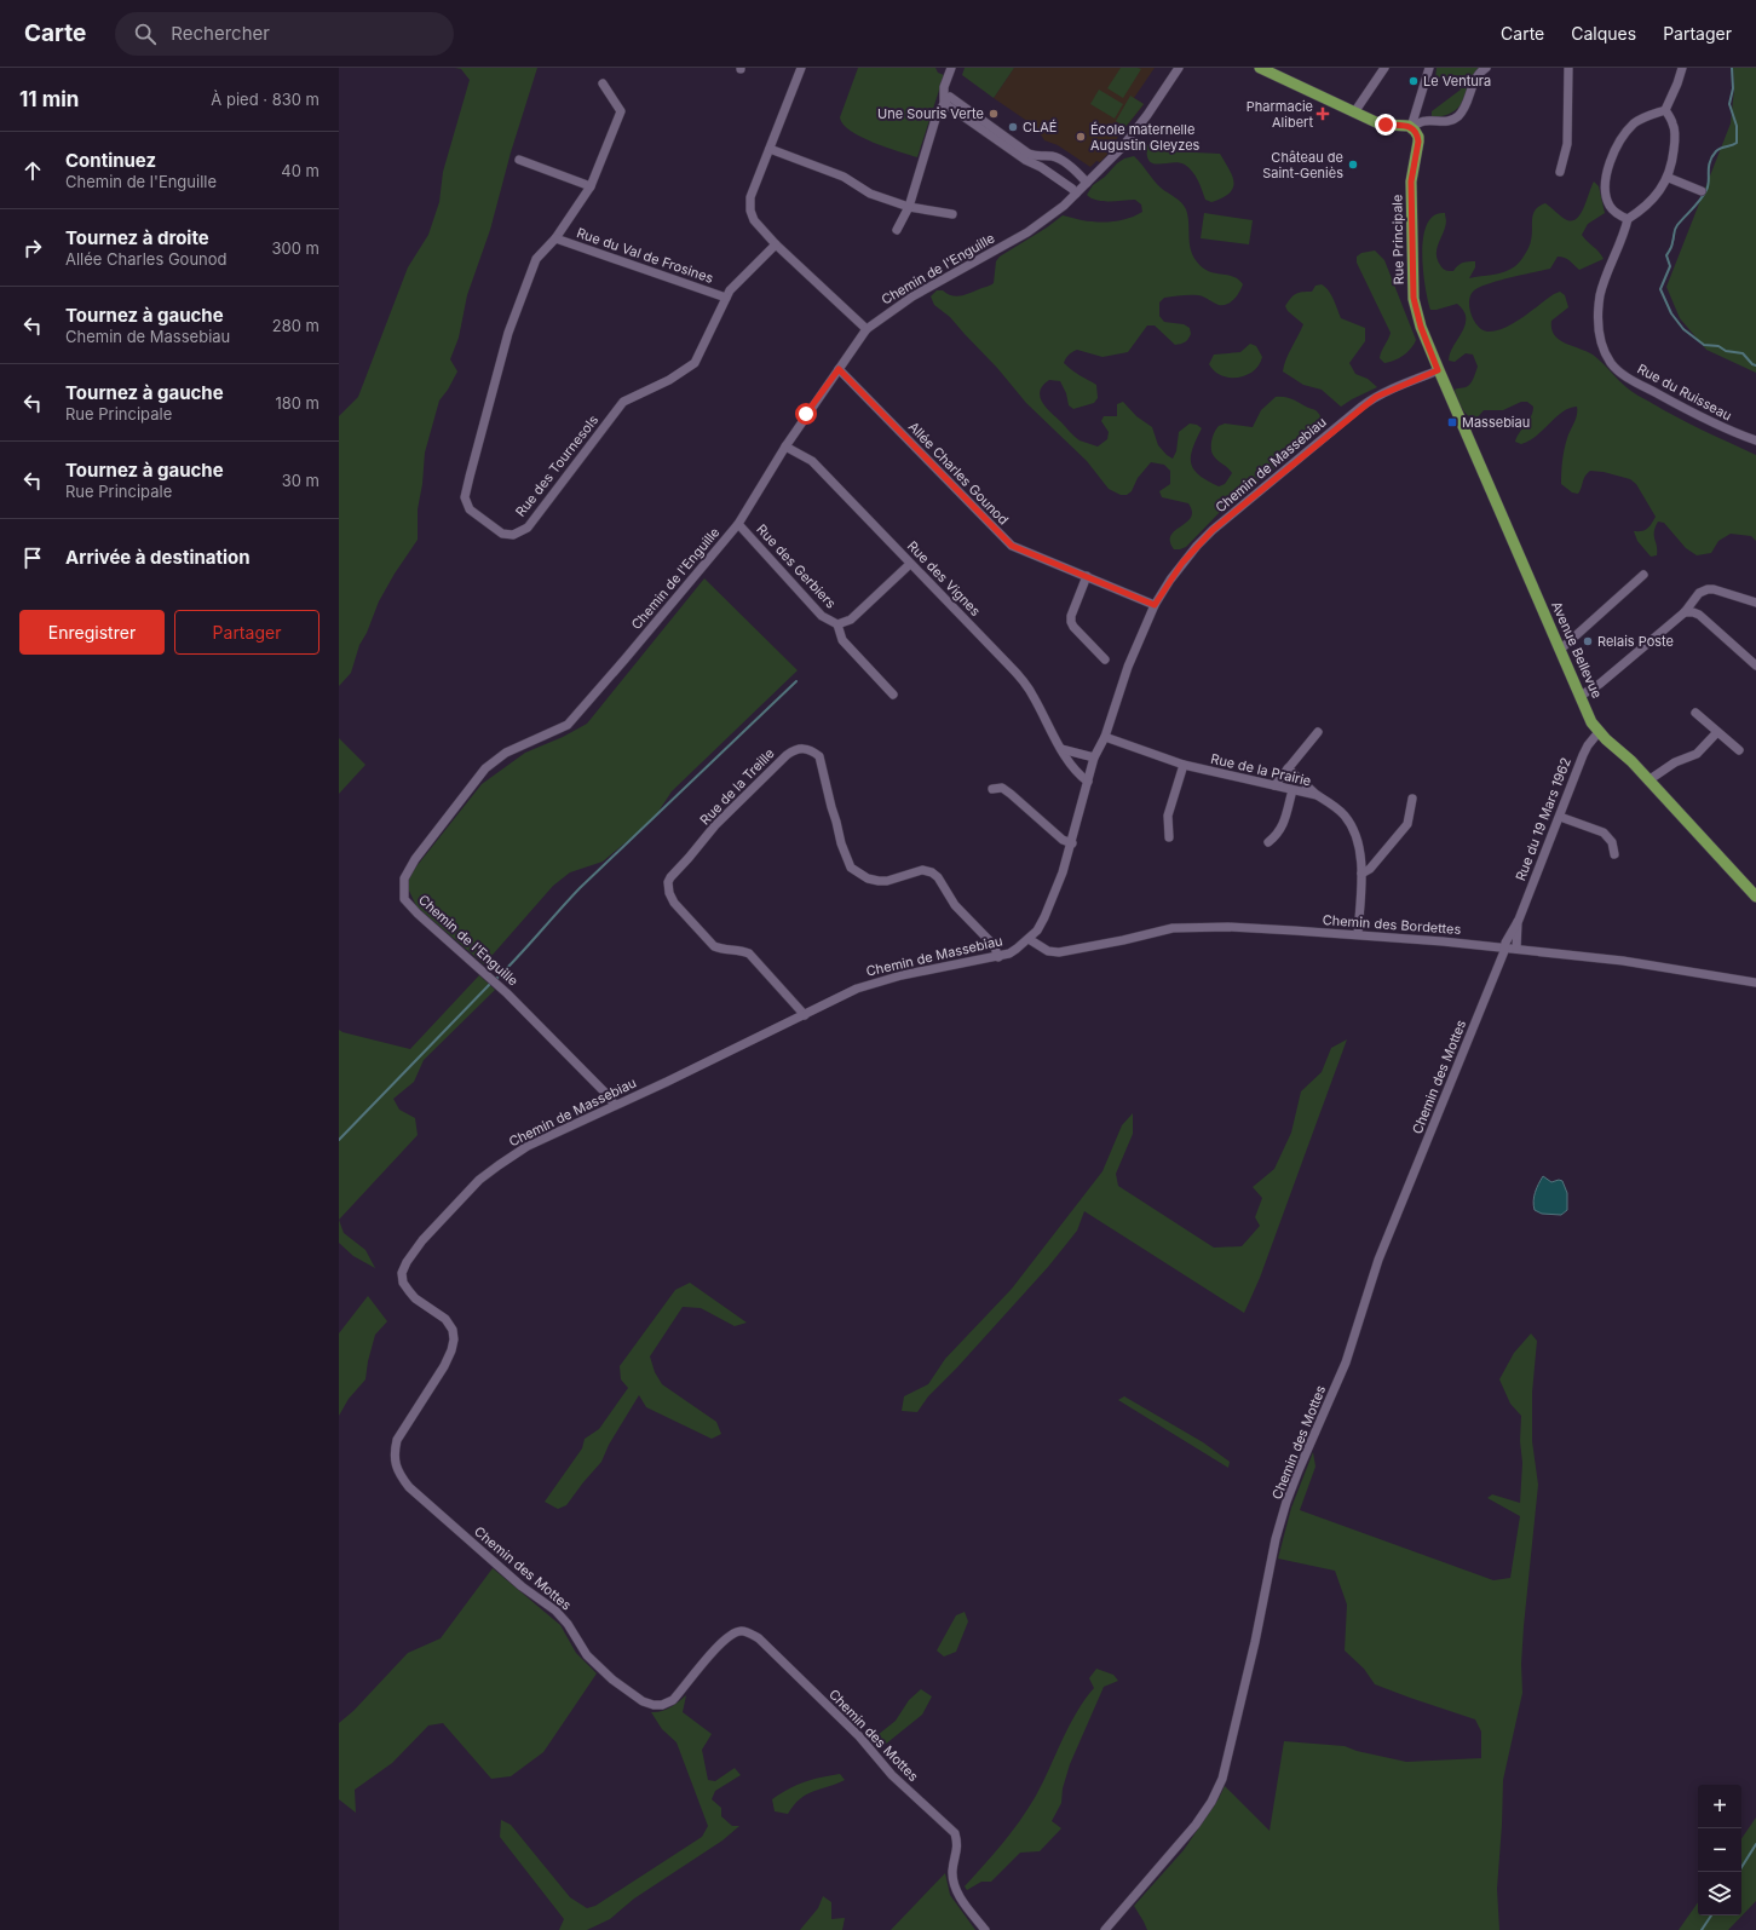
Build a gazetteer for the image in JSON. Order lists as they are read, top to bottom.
{
  "streets": {
    "main road": ["Rue Principale", "Avenue Bellevue"],
    "street": [
      "Rue du Val de Frosines",
      "Chemin de l'Enguille",
      "Rue du Ruisseau",
      "Chemin de Massebiau",
      "Rue des Tournesols",
      "Allée Charles Gounod",
      "Rue des Gerbiers",
      "Rue des Vignes",
      "Rue de la Prairie",
      "Rue de la Treille",
      "Rue du 19 Mars 1962",
      "Chemin des Bordettes",
      "Chemin des Mottes"
    ]
  },
  "crossings": [
    ["Rue Principale", "Chemin de Massebiau"],
    ["Rue Principale", "Avenue Bellevue"],
    ["Rue du Val de Frosines", "Rue des Tournesols"],
    ["Chemin de l'Enguille", "Chemin de Massebiau"],
    ["Chemin de l'Enguille", "Allée Charles Gounod"],
    ["Chemin de l'Enguille", "Rue des Gerbiers"],
    ["Chemin de l'Enguille", "Rue des Vignes"],
    ["Chemin de Massebiau", "Allée Charles Gounod"],
    ["Chemin de Massebiau", "Rue des Vignes"],
    ["Chemin de Massebiau", "Avenue Bellevue"],
    ["Chemin de Massebiau", "Rue de la Prairie"],
    ["Chemin de Massebiau", "Rue de la Treille"],
    ["Chemin de Massebiau", "Chemin des Bordettes"],
    ["Chemin de Massebiau", "Chemin des Mottes"],
    ["Rue des Gerbiers", "Rue des Vignes"],
    ["Avenue Bellevue", "Rue du 19 Mars 1962"],
    ["Rue de la Prairie", "Chemin des Bordettes"],
    ["Rue du 19 Mars 1962", "Chemin des Bordettes"],
    ["Rue du 19 Mars 1962", "Chemin des Mottes"],
    ["Chemin des Bordettes", "Chemin des Mottes"]
  ],
  "places": {
    "other": [
      "Le Ventura",
      "Une Souris Verte",
      "CLAÉ",
      "École maternelle Augustin Gleyzes",
      "Château de Saint-Geniès",
      "Relais Poste"
    ],
    "health": ["Pharmacie Alibert"],
    "transit": ["Massebiau"]
  },
  "page": {
    "header": "Carte",
    "search": "Rechercher",
    "nav": ["Carte", "Calques", "Partager"],
    "heading": ["11 min", "À pied · 830 m"],
    "list": [
      ["Continuez", "Chemin de l'Enguille", "40 m"],
      ["Tournez à droite", "Allée Charles Gounod", "300 m"],
      ["Tournez à gauche", "Chemin de Massebiau", "280 m"],
      ["Tournez à gauche", "Rue Principale", "180 m"],
      ["Tournez à gauche", "Rue Principale", "30 m"],
      "Arrivée à destination"
    ],
    "buttons": ["Enregistrer", "Partager"],
    "map_buttons": ["+", "−"]
  }
}
